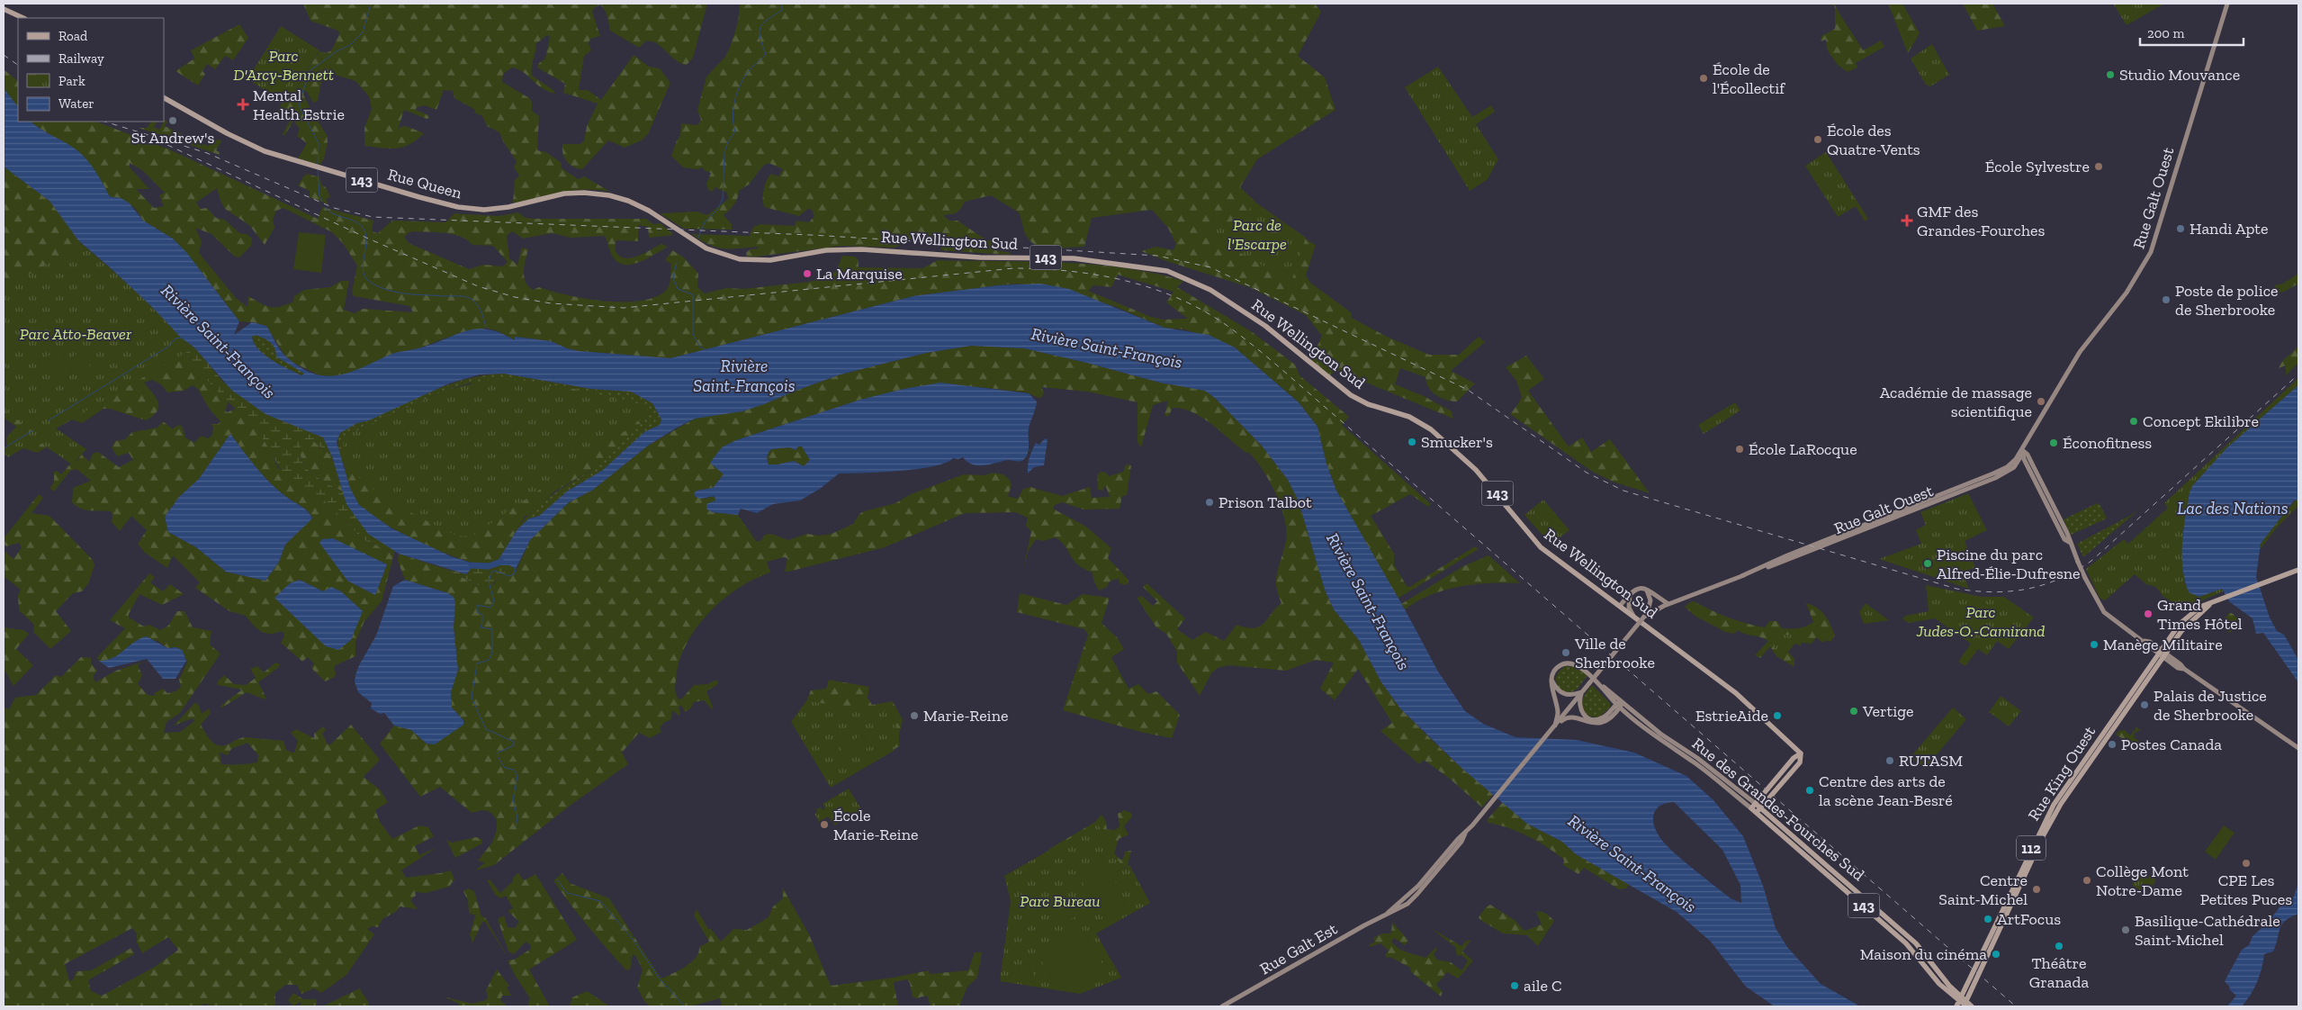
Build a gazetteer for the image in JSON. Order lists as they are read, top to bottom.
{
  "streets": {
    "main road": [
      "143",
      "Rue Queen",
      "Rue Galt Ouest",
      "Rue Wellington Sud",
      "Rue King Ouest",
      "Rue des Grandes-Fourches Sud",
      "112",
      "Rue Galt Est"
    ]
  },
  "crossings": [
    ["143", "Rue King Ouest"],
    ["143", "Rue des Grandes-Fourches Sud"],
    ["Rue Queen", "Rue Wellington Sud"],
    ["Rue Galt Ouest", "Rue Galt Est"],
    ["Rue Wellington Sud", "Rue des Grandes-Fourches Sud"],
    ["Rue King Ouest", "Rue des Grandes-Fourches Sud"]
  ],
  "water": ["Rivière Saint-François", "Lac des Nations"],
  "parks": [
    "Parc D'Arcy-Bennett",
    "Parc de l'Escarpe",
    "Parc Atto-Beaver",
    "Parc Judes-O.-Camirand",
    "Parc Bureau"
  ],
  "places": {
    "other": [
      "Studio Mouvance",
      "École de l'Écollectif",
      "St Andrew's",
      "École des Quatre-Vents",
      "École Sylvestre",
      "Handi Apte",
      "La Marquise",
      "Poste de police de Sherbrooke",
      "Académie de massage scientifique",
      "Concept Ekilibre",
      "Smucker's",
      "Éconofitness",
      "École LaRocque",
      "Prison Talbot",
      "Piscine du parc Alfred-Élie-Dufresne",
      "Grand Times Hôtel",
      "Manège Militaire",
      "Ville de Sherbrooke",
      "Palais de Justice de Sherbrooke",
      "Vertige",
      "Marie-Reine",
      "EstrieAide",
      "Postes Canada",
      "RUTASM",
      "Centre des arts de la scène Jean-Besré",
      "École Marie-Reine",
      "CPE Les Petites Puces",
      "Collège Mont Notre-Dame",
      "Centre Saint-Michel",
      "ArtFocus",
      "Basilique-Cathédrale Saint-Michel",
      "Théâtre Granada",
      "Maison du cinéma",
      "aile C"
    ],
    "health": ["Mental Health Estrie", "GMF des Grandes-Fourches"]
  },
  "legend": [
    "Road",
    "Railway",
    "Park",
    "Water"
  ],
  "scale_bar": "200 m"
}
